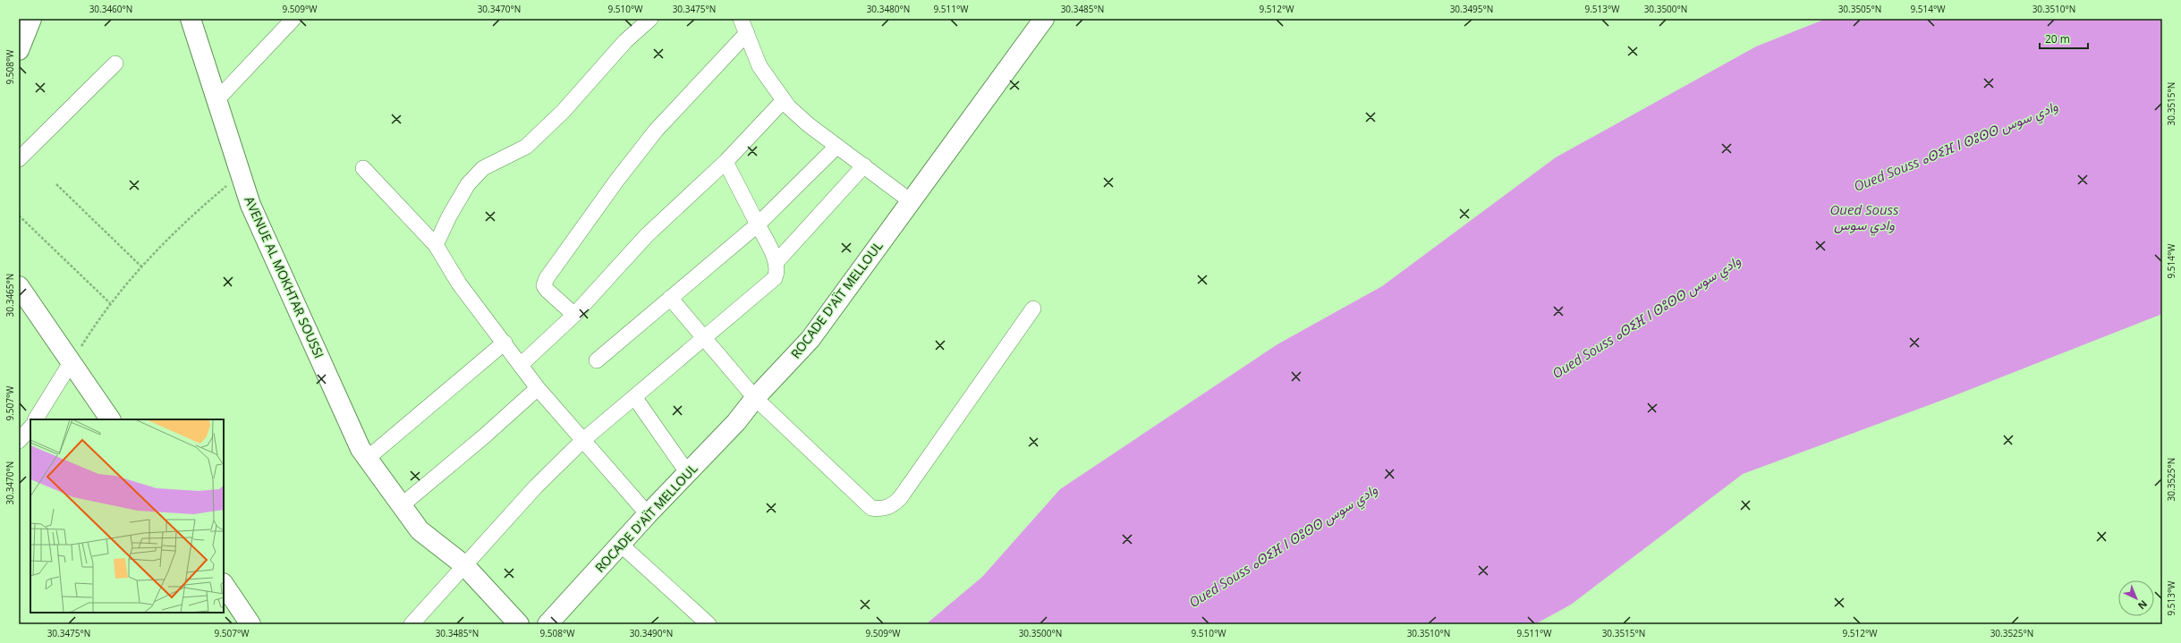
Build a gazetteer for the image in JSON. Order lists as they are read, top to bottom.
{
  "streets": {
    "street": ["AVENUE AL MOKHTAR SOUSSI", "ROCADE D'AÏT MELLOUL"]
  },
  "water": ["Oued Souss ⴰⵙⵉⴼ ⵏ ⵙⵓⵙⵙ وادي سوس", "Oued Souss وادي سوس"],
  "scale_bar": "20 m",
  "north": "bottom right",
  "coordinates": [
    "30.3460°N",
    "9.509°W",
    "30.3470°N",
    "9.510°W",
    "30.3475°N",
    "30.3480°N",
    "9.511°W",
    "30.3485°N",
    "9.512°W",
    "30.3495°N",
    "9.513°W",
    "30.3500°N",
    "30.3505°N",
    "9.514°W",
    "30.3510°N",
    "9.508°W",
    "30.3515°N",
    "30.3465°N",
    "9.507°W",
    "30.3525°N",
    "30.3490°N"
  ]
}
